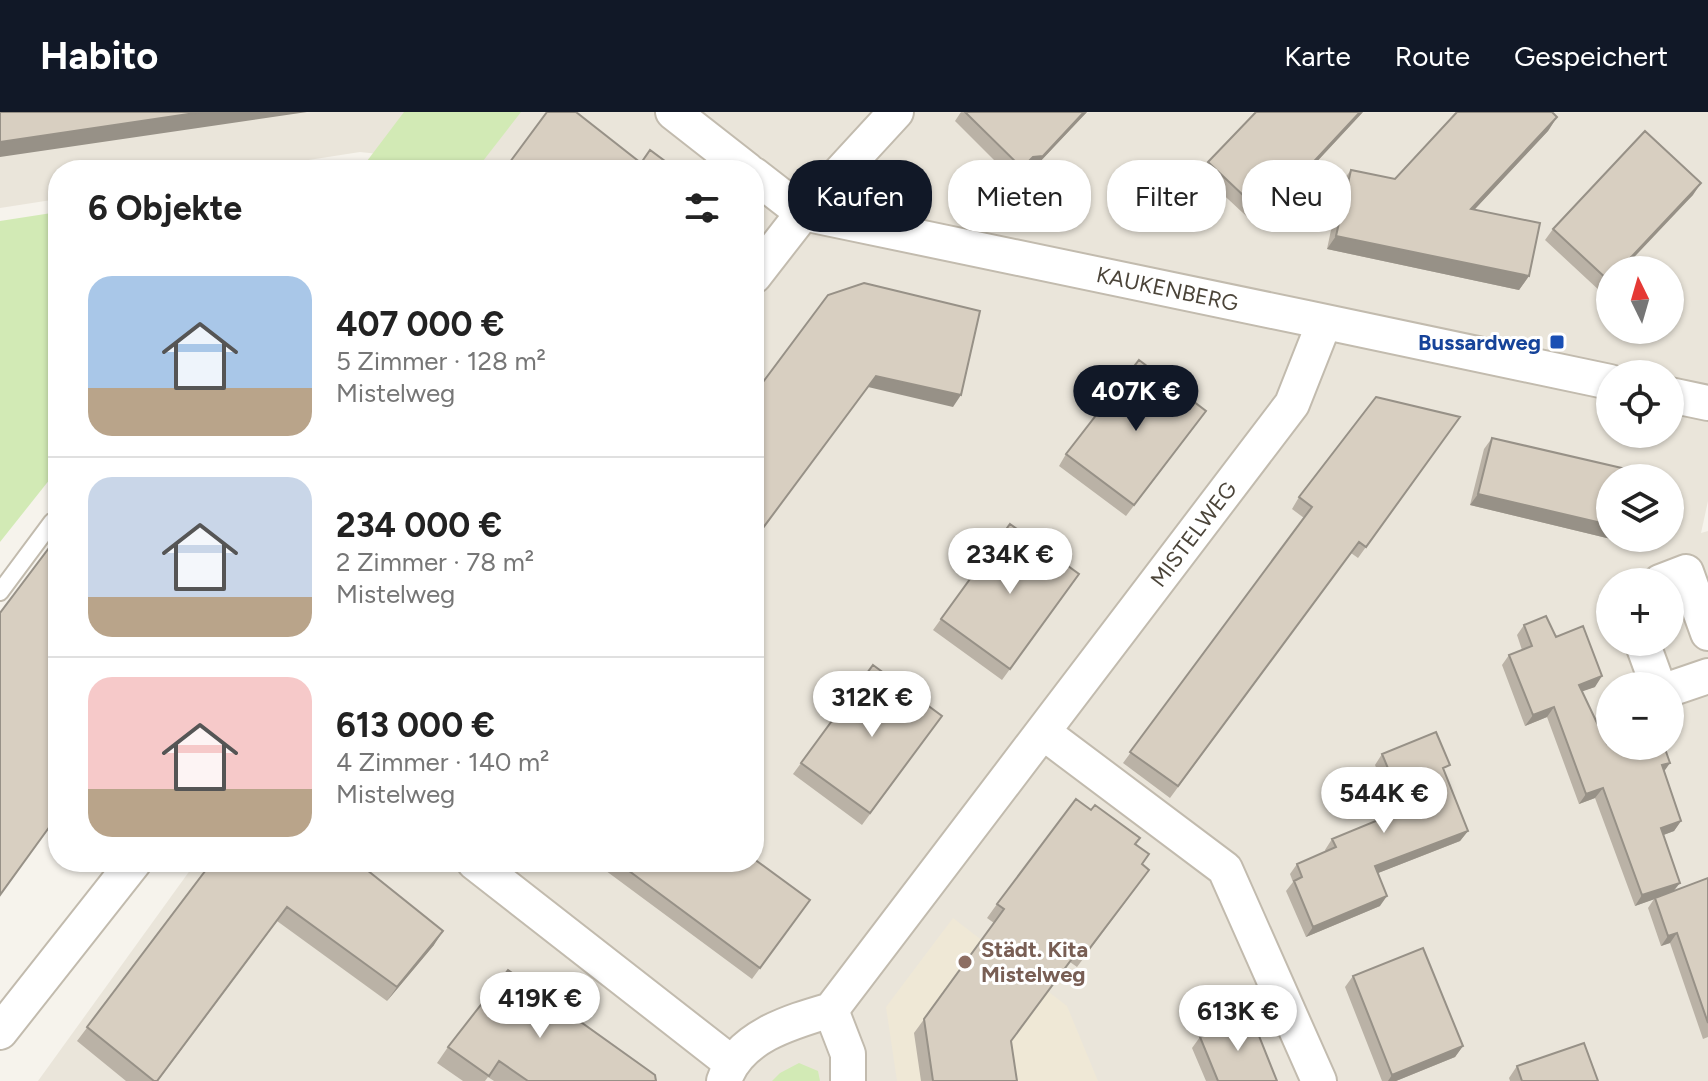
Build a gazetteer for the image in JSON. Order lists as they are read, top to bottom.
{
  "streets": {
    "street": ["KAUKENBERG", "MISTELWEG"]
  },
  "crossings": [
    ["KAUKENBERG", "MISTELWEG"]
  ],
  "places": {
    "transit": ["Bussardweg"],
    "other": ["Städt. Kita Mistelweg"]
  },
  "north": "top",
  "page": {
    "header": "Habito",
    "nav": ["Karte", "Route", "Gespeichert"],
    "chip": [
      "Kaufen",
      "Mieten",
      "Filter",
      "Neu"
    ],
    "heading": "6 Objekte",
    "map_buttons": ["+", "−"],
    "list": [
      {
        "name": "407 000 €",
        "note": "5 Zimmer · 128 m² · Mistelweg"
      },
      {
        "name": "234 000 €",
        "note": "2 Zimmer · 78 m² · Mistelweg"
      },
      {
        "name": "613 000 €",
        "note": "4 Zimmer · 140 m² · Mistelweg"
      }
    ],
    "price": [
      "407K €",
      "234K €",
      "312K €",
      "544K €",
      "419K €",
      "613K €"
    ]
  }
}
